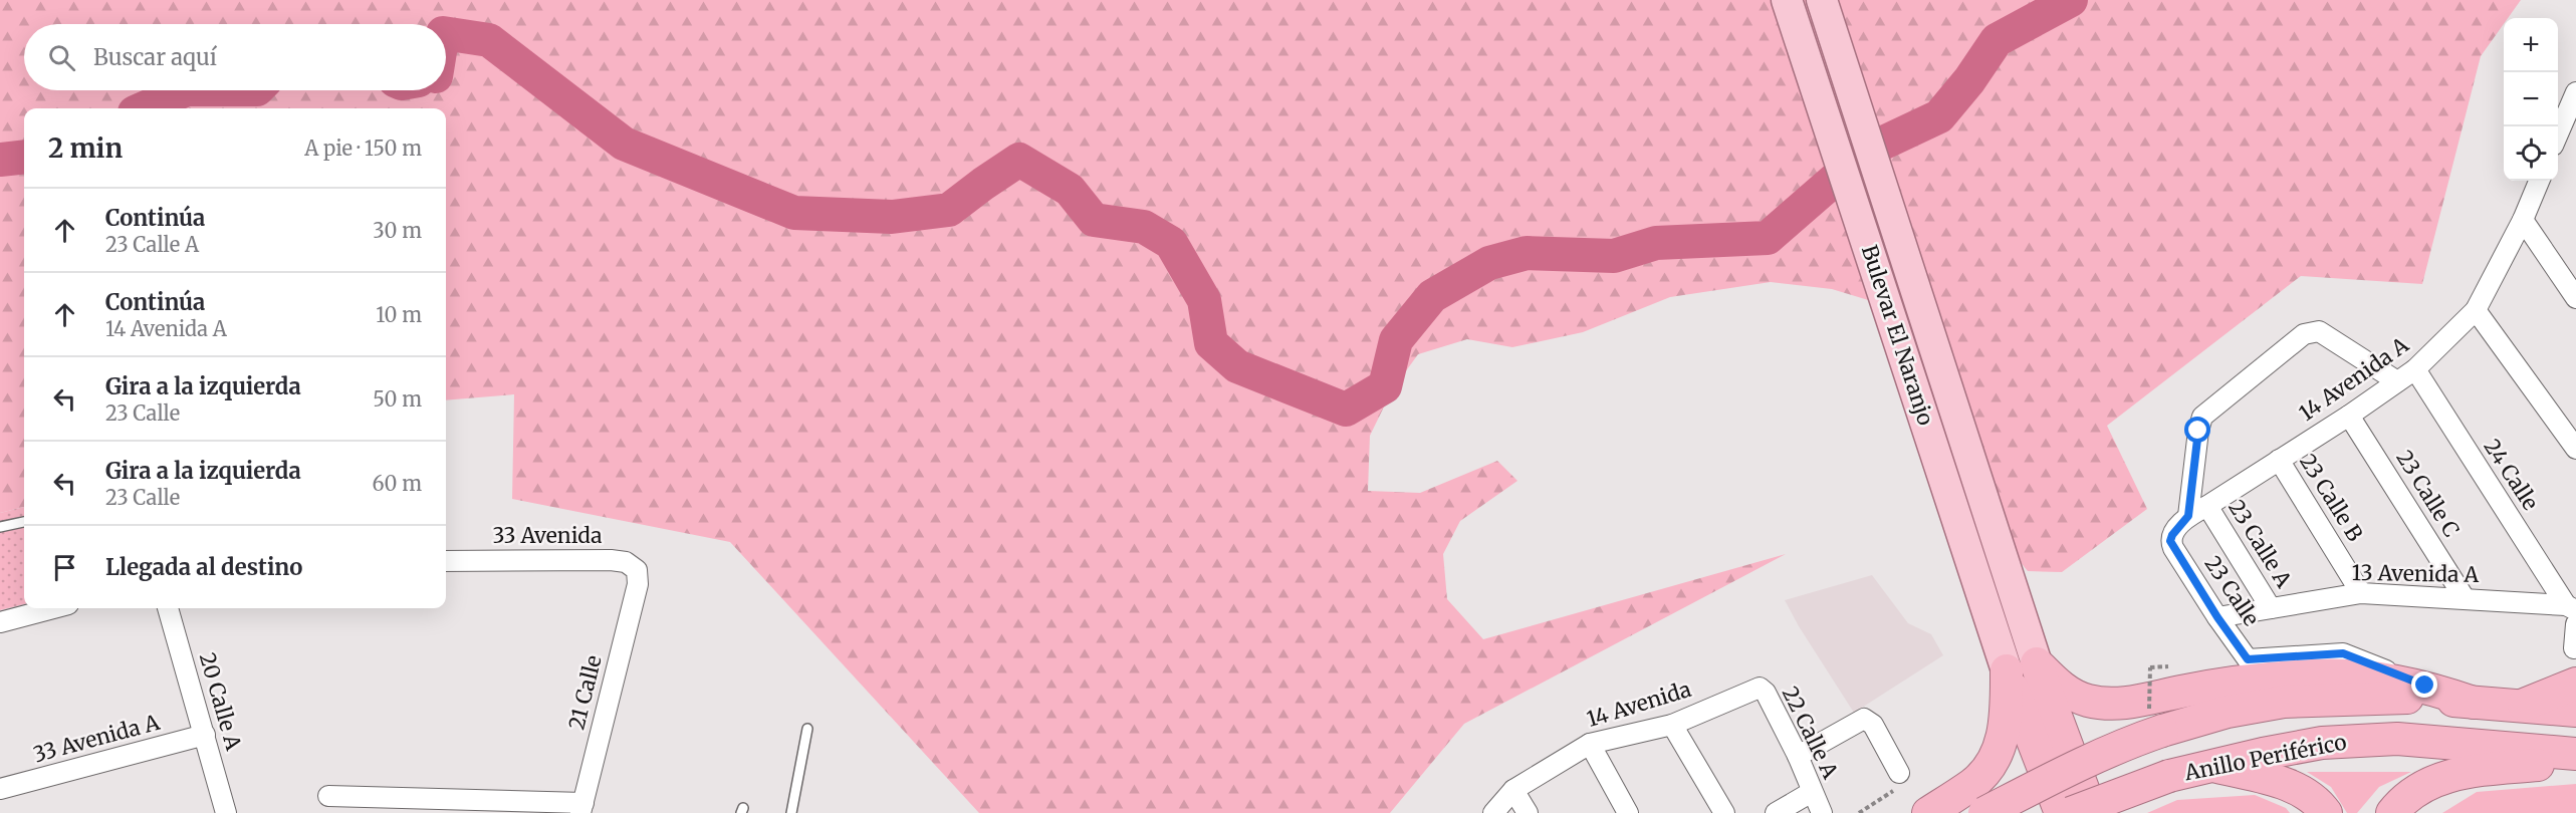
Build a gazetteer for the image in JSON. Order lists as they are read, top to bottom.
{
  "streets": {
    "highway": ["Anillo Periférico"],
    "main road": ["Bulevar El Naranjo"],
    "street": [
      "14 Avenida A",
      "24 Calle",
      "23 Calle C",
      "23 Calle B",
      "33 Avenida",
      "23 Calle A",
      "13 Avenida A",
      "23 Calle",
      "21 Calle",
      "20 Calle A",
      "14 Avenida",
      "22 Calle A",
      "33 Avenida A"
    ]
  },
  "crossings": [
    ["14 Avenida A", "24 Calle"],
    ["14 Avenida A", "23 Calle C"],
    ["14 Avenida A", "23 Calle B"],
    ["14 Avenida A", "23 Calle A"],
    ["14 Avenida A", "23 Calle"],
    ["24 Calle", "13 Avenida A"],
    ["23 Calle C", "13 Avenida A"],
    ["23 Calle B", "13 Avenida A"],
    ["33 Avenida", "21 Calle"],
    ["23 Calle A", "13 Avenida A"],
    ["13 Avenida A", "23 Calle"],
    ["20 Calle A", "33 Avenida A"],
    ["14 Avenida", "22 Calle A"]
  ],
  "page": {
    "map_buttons": ["+", "−"],
    "search": "Buscar aquí",
    "heading": ["2 min", "A pie · 150 m"],
    "list": [
      ["Continúa", "23 Calle A", "30 m"],
      ["Continúa", "14 Avenida A", "10 m"],
      ["Gira a la izquierda", "23 Calle", "50 m"],
      ["Gira a la izquierda", "23 Calle", "60 m"],
      "Llegada al destino"
    ]
  }
}
